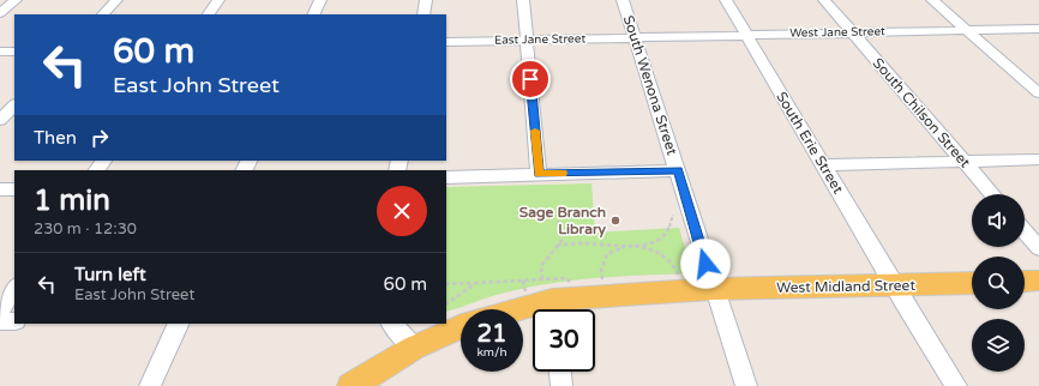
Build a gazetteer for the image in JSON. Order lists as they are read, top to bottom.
{
  "streets": {
    "main road": ["West Midland Street"],
    "street": [
      "West Jane Street",
      "East Jane Street",
      "South Wenona Street",
      "South Chilson Street",
      "South Erie Street"
    ]
  },
  "crossings": [
    ["West Jane Street", "East Jane Street"],
    ["West Jane Street", "South Wenona Street"],
    ["West Jane Street", "South Chilson Street"],
    ["West Jane Street", "South Erie Street"],
    ["East Jane Street", "South Wenona Street"],
    ["South Wenona Street", "West Midland Street"],
    ["South Erie Street", "West Midland Street"]
  ],
  "places": ["Sage Branch Library"],
  "page": {
    "turn": ["60 m", "East John Street"],
    "then": "Then",
    "heading": ["1 min", "230 m · 12:30"],
    "list": [
      {
        "name": "Turn left",
        "note": "East John Street",
        "value": "60 m"
      }
    ],
    "speed": "21 km/h",
    "limit": "30"
  }
}
